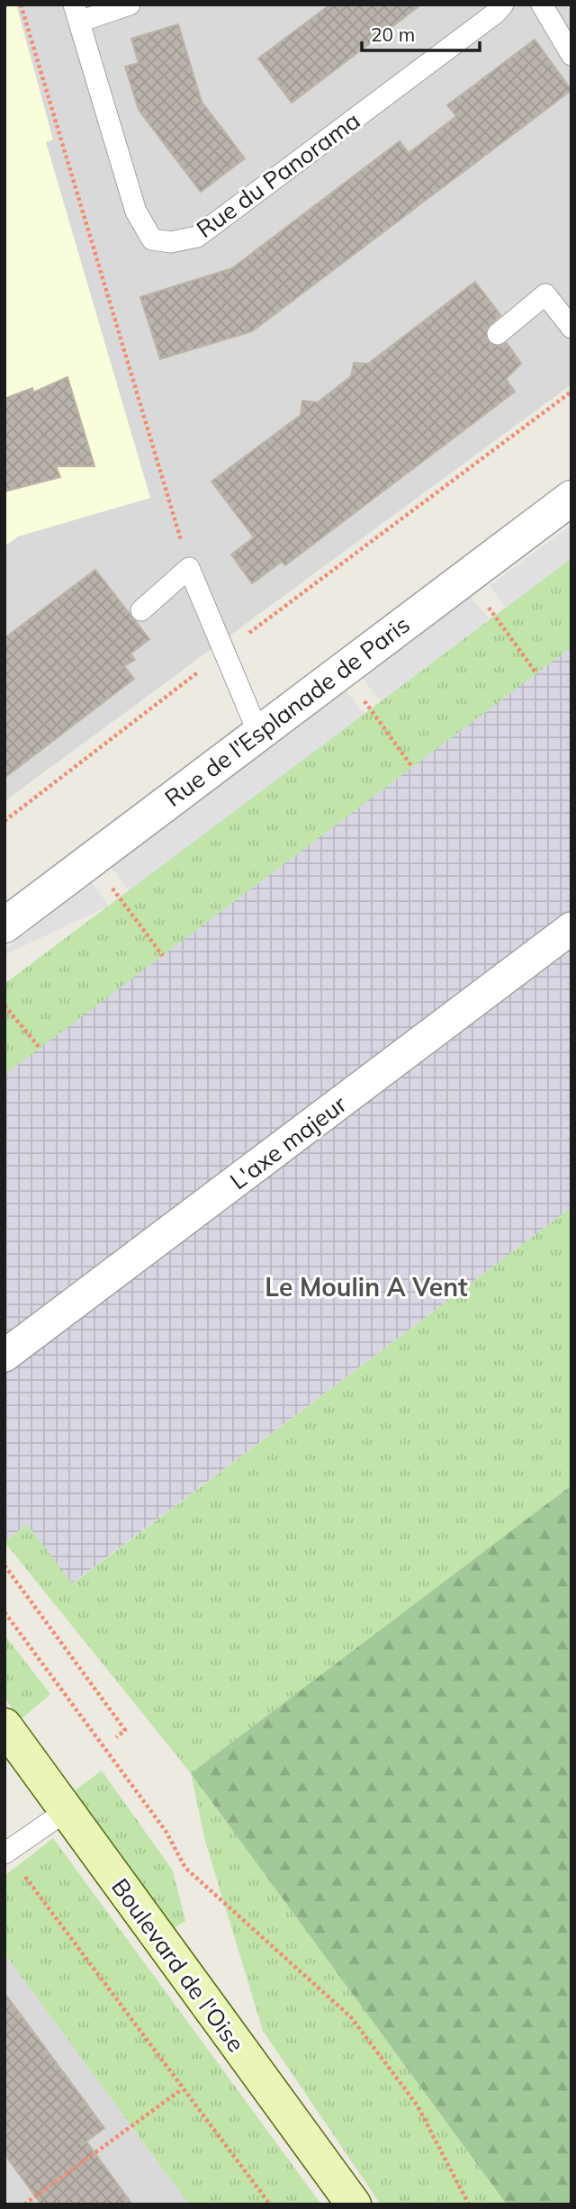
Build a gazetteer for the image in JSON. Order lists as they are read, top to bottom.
{
  "streets": {
    "main road": ["Boulevard de l'Oise"],
    "street": ["Rue de l'Esplanade de Paris", "L'axe majeur"],
    "lane": ["Rue du Panorama"]
  },
  "districts": ["Le Moulin A Vent"],
  "scale_bar": "20 m"
}
